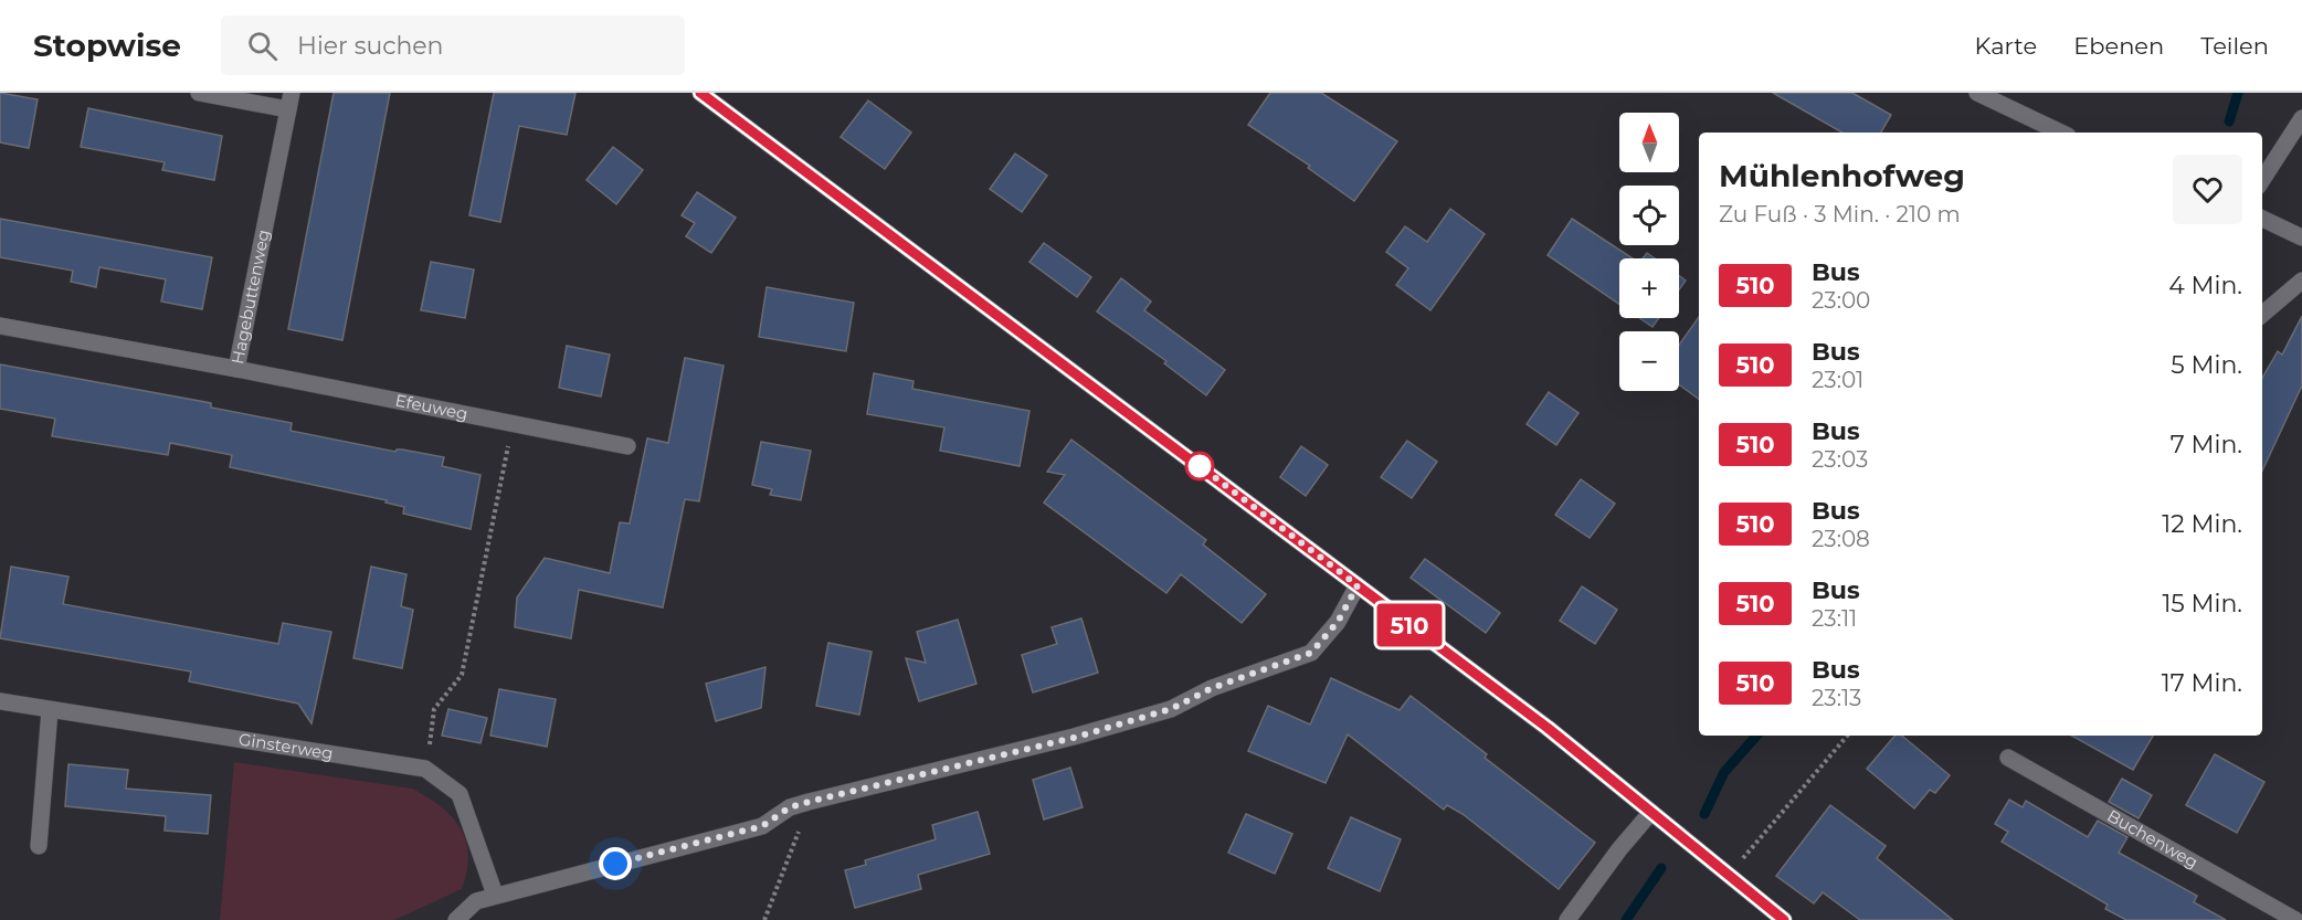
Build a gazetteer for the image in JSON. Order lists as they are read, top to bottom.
{
  "streets": {
    "street": [
      "Hagebuttenweg",
      "Efeuweg",
      "Ginsterweg",
      "Buchenweg"
    ]
  },
  "crossings": [
    ["Hagebuttenweg", "Efeuweg"]
  ],
  "lines": ["bus line 510"],
  "north": "top",
  "page": {
    "header": "Stopwise",
    "search": "Hier suchen",
    "nav": ["Karte", "Ebenen", "Teilen"],
    "on_map": "510",
    "map_buttons": ["+", "−"],
    "heading": ["Mühlenhofweg", "Zu Fuß · 3 Min. · 210 m"],
    "list": [
      {
        "mark": "510",
        "name": "Bus",
        "note": "23:00",
        "value": "4 Min."
      },
      {
        "mark": "510",
        "name": "Bus",
        "note": "23:01",
        "value": "5 Min."
      },
      {
        "mark": "510",
        "name": "Bus",
        "note": "23:03",
        "value": "7 Min."
      },
      {
        "mark": "510",
        "name": "Bus",
        "note": "23:08",
        "value": "12 Min."
      },
      {
        "mark": "510",
        "name": "Bus",
        "note": "23:11",
        "value": "15 Min."
      },
      {
        "mark": "510",
        "name": "Bus",
        "note": "23:13",
        "value": "17 Min."
      }
    ]
  }
}
